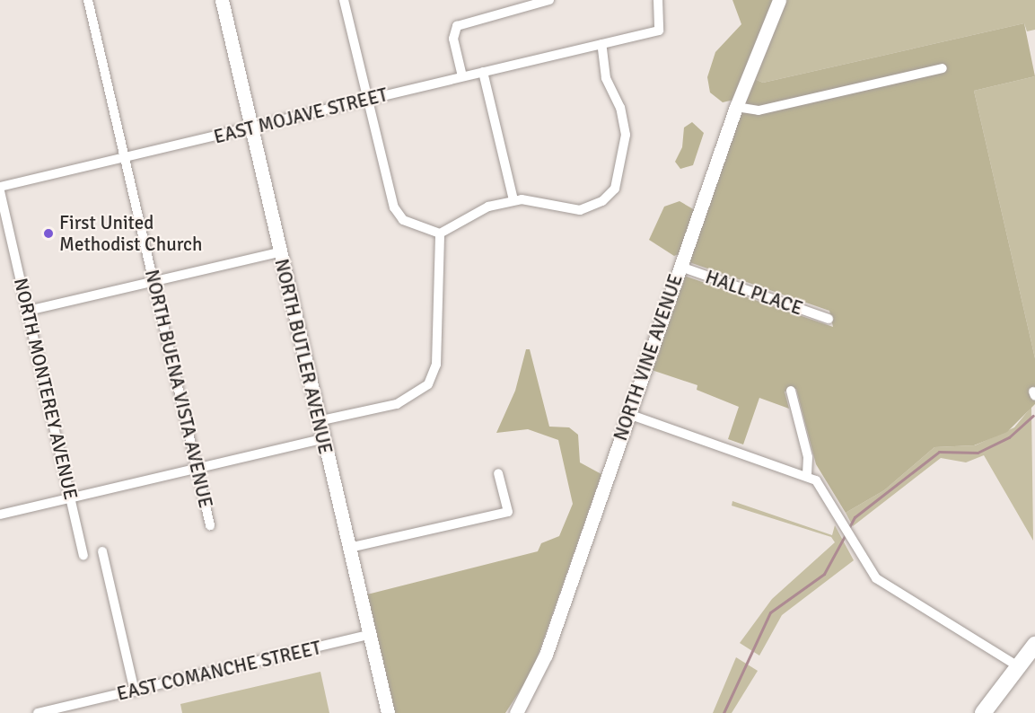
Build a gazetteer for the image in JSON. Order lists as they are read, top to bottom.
{
  "streets": {
    "main road": ["NORTH BUTLER AVENUE", "NORTH VINE AVENUE"],
    "street": [
      "EAST MOJAVE STREET",
      "HALL PLACE",
      "NORTH MONTEREY AVENUE",
      "NORTH BUENA VISTA AVENUE",
      "EAST COMANCHE STREET"
    ]
  },
  "crossings": [
    ["EAST MOJAVE STREET", "NORTH BUTLER AVENUE"],
    ["EAST MOJAVE STREET", "NORTH BUENA VISTA AVENUE"],
    ["HALL PLACE", "NORTH VINE AVENUE"],
    ["NORTH BUTLER AVENUE", "EAST COMANCHE STREET"]
  ],
  "places": ["First United Methodist Church"]
}
